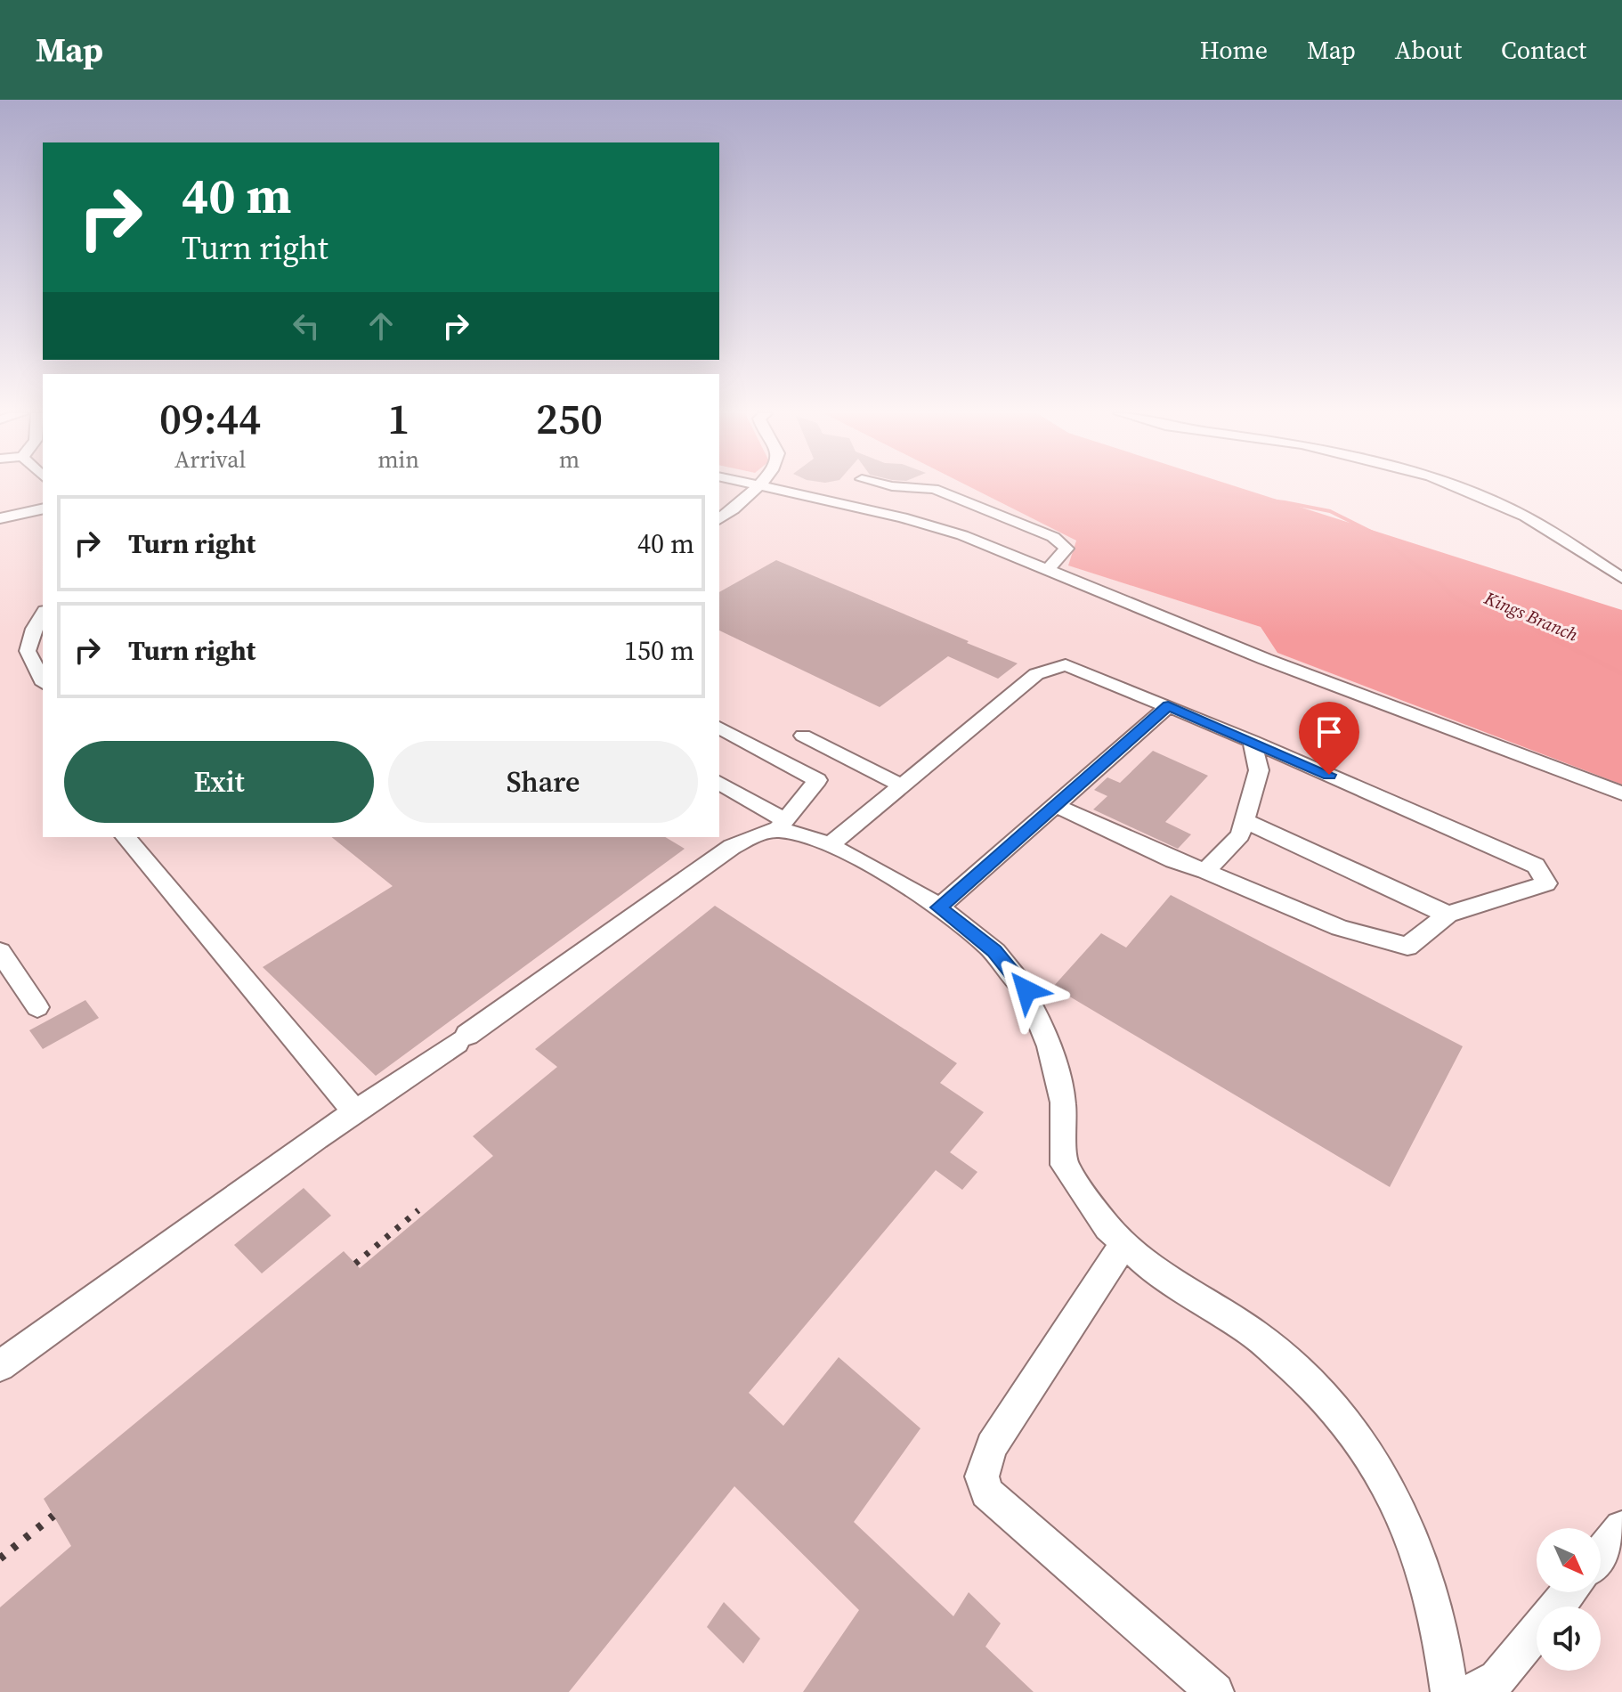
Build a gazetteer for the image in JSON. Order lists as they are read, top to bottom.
{
  "water": ["Kings Branch"],
  "north": "bottom right",
  "page": {
    "header": "Map",
    "nav": [
      "Home",
      "Map",
      "About",
      "Contact"
    ],
    "turn": ["40 m", "Turn right"],
    "eta": [
      "09:44",
      "Arrival",
      "1",
      "min",
      "250",
      "m"
    ],
    "list": [
      {
        "name": "Turn right",
        "value": "40 m"
      },
      {
        "name": "Turn right",
        "value": "150 m"
      }
    ],
    "buttons": ["Exit", "Share"]
  }
}
